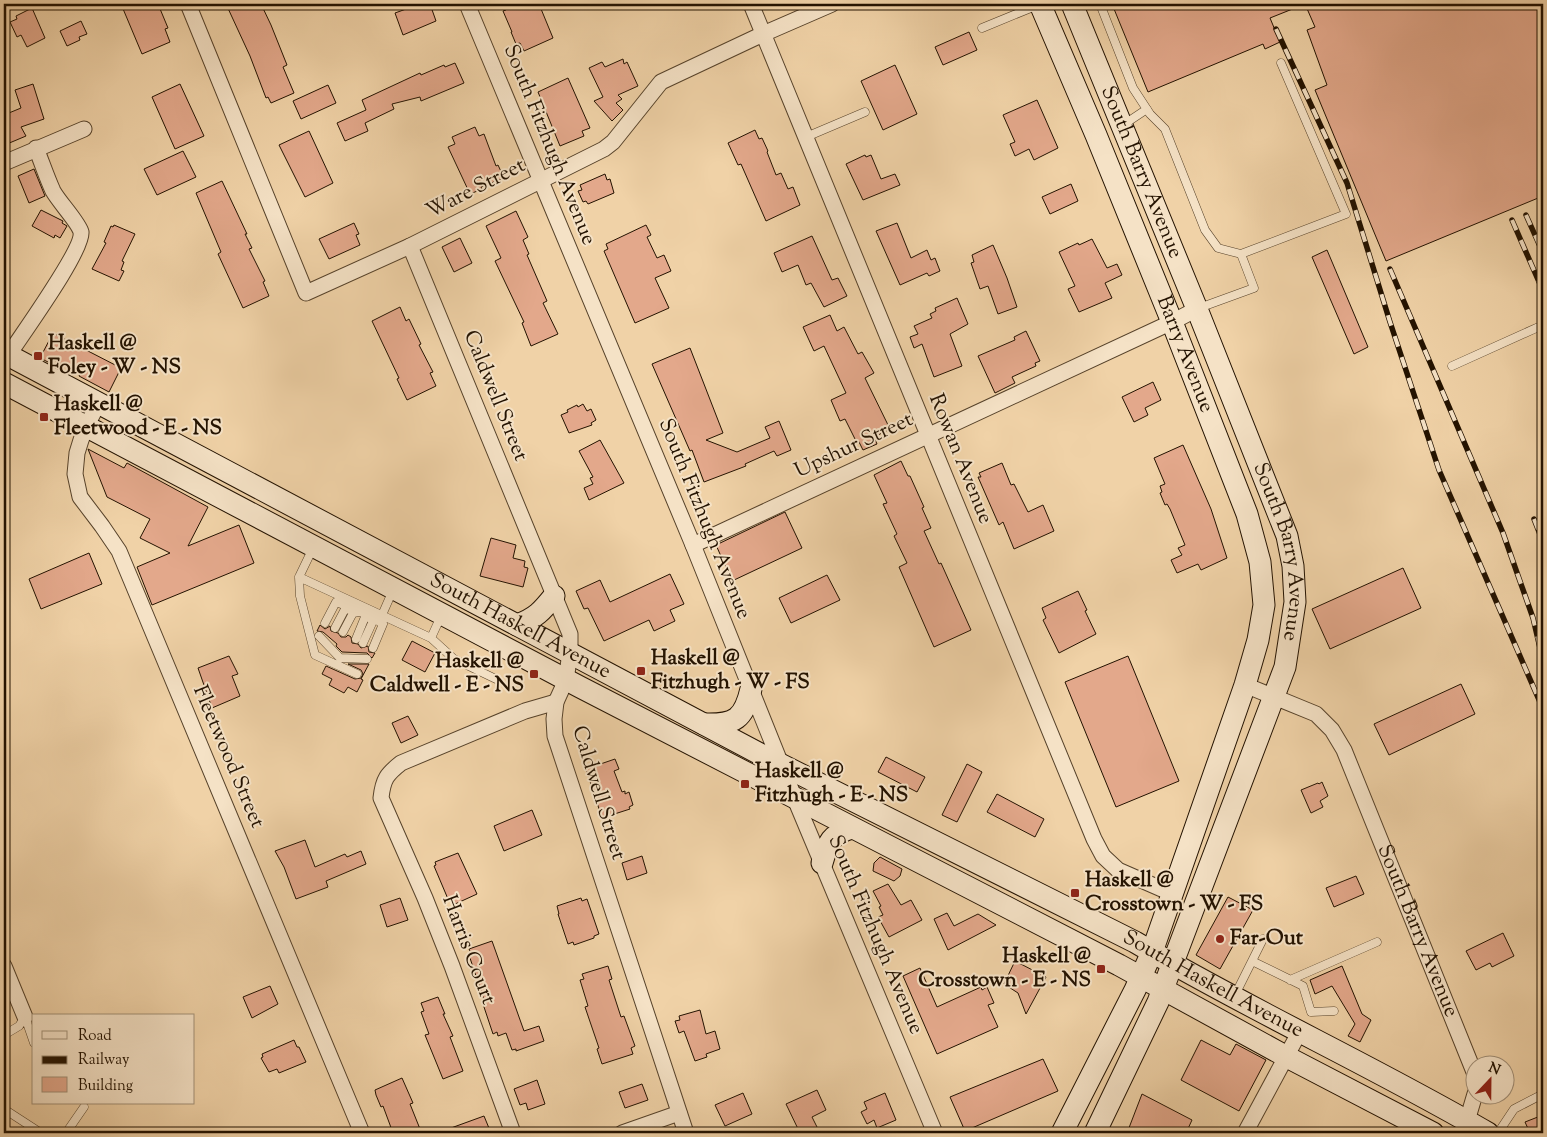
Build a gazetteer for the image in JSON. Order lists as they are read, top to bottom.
{
  "streets": {
    "main road": ["South Barry Avenue", "Barry Avenue", "South Haskell Avenue"],
    "street": [
      "South Fitzhugh Avenue",
      "Ware Street",
      "Caldwell Street",
      "Upshur Street",
      "Rowan Avenue",
      "Fleetwood Street",
      "Harris Court"
    ]
  },
  "crossings": [
    ["South Fitzhugh Avenue", "Ware Street"],
    ["South Fitzhugh Avenue", "Upshur Street"],
    ["South Fitzhugh Avenue", "South Haskell Avenue"],
    ["South Barry Avenue", "Upshur Street"],
    ["Ware Street", "Caldwell Street"],
    ["Ware Street", "Rowan Avenue"],
    ["Barry Avenue", "Upshur Street"],
    ["Barry Avenue", "Rowan Avenue"],
    ["Barry Avenue", "South Haskell Avenue"],
    ["Caldwell Street", "South Haskell Avenue"],
    ["Caldwell Street", "Harris Court"],
    ["Upshur Street", "Rowan Avenue"],
    ["South Haskell Avenue", "Fleetwood Street"]
  ],
  "places": {
    "transit": [
      "Haskell @ Foley - W - NS",
      "Haskell @ Fleetwood - E - NS",
      "Haskell @ Fitzhugh - W - FS",
      "Haskell @ Caldwell - E - NS",
      "Haskell @ Fitzhugh - E - NS",
      "Haskell @ Crosstown - W - FS",
      "Haskell @ Crosstown - E - NS"
    ],
    "other": ["Far-Out"]
  },
  "legend": ["Road", "Railway", "Building"],
  "north": "top"
}
